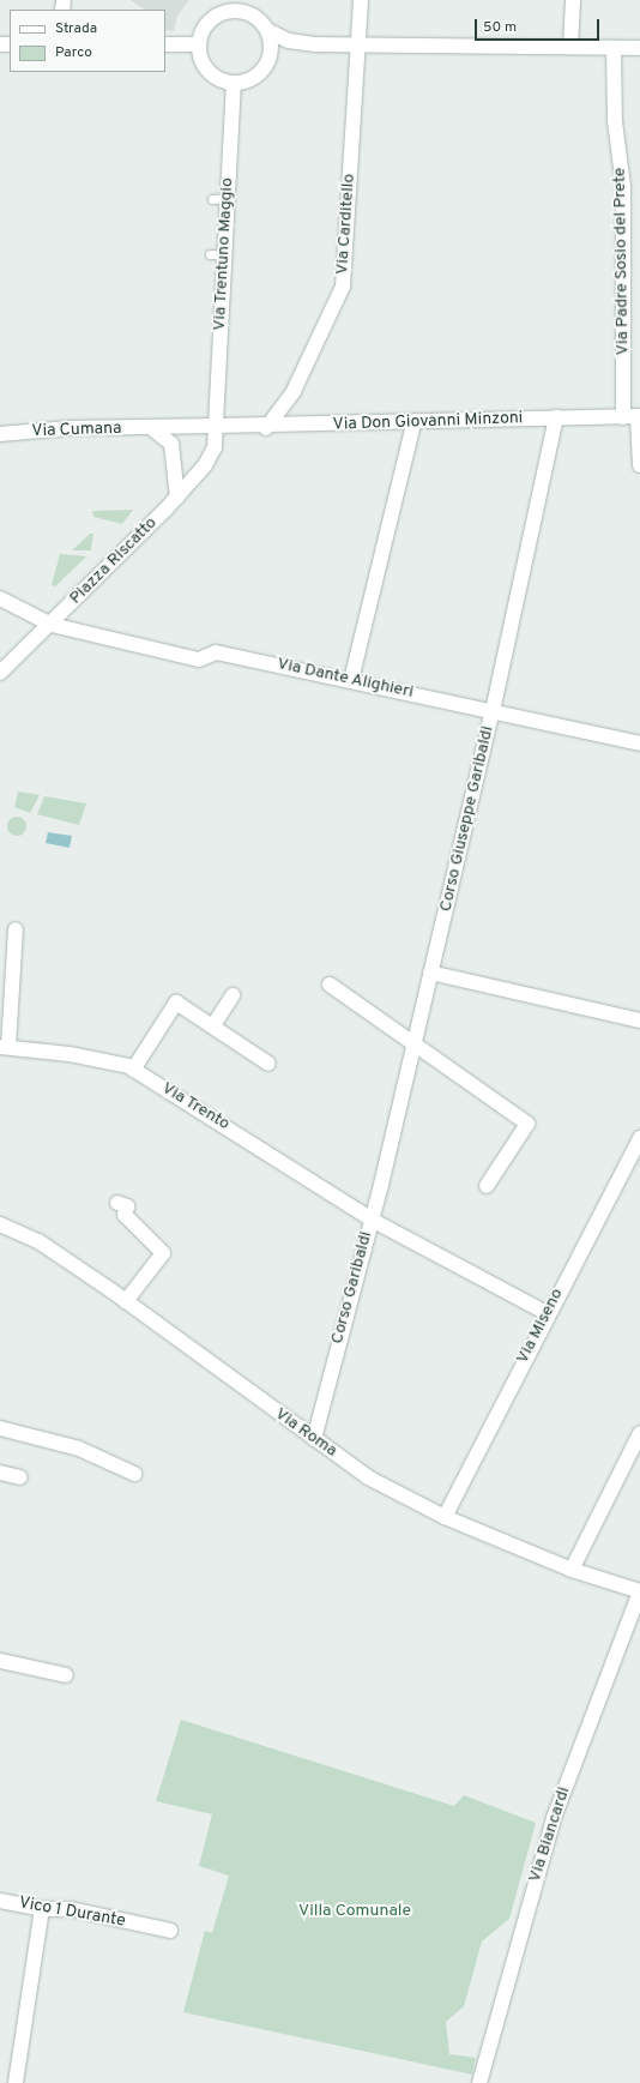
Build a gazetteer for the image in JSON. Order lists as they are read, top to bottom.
{
  "streets": {
    "street": [
      "Via Carditello",
      "Via Trentuno Maggio",
      "Via Padre Sosio del Prete",
      "Via Don Giovanni Minzoni",
      "Via Cumana",
      "Piazza Riscatto",
      "Via Dante Alighieri",
      "Corso Giuseppe Garibaldi",
      "Via Trento",
      "Corso Garibaldi",
      "Via Miseno",
      "Via Roma",
      "Via Biancardi",
      "Vico 1 Durante"
    ]
  },
  "crossings": [
    ["Via Carditello", "Via Don Giovanni Minzoni"],
    ["Via Trentuno Maggio", "Via Don Giovanni Minzoni"],
    ["Via Trentuno Maggio", "Piazza Riscatto"],
    ["Via Padre Sosio del Prete", "Via Don Giovanni Minzoni"],
    ["Via Don Giovanni Minzoni", "Piazza Riscatto"],
    ["Via Don Giovanni Minzoni", "Corso Giuseppe Garibaldi"],
    ["Piazza Riscatto", "Via Dante Alighieri"],
    ["Via Dante Alighieri", "Corso Giuseppe Garibaldi"],
    ["Corso Giuseppe Garibaldi", "Via Trento"],
    ["Corso Giuseppe Garibaldi", "Corso Garibaldi"],
    ["Via Trento", "Corso Garibaldi"],
    ["Corso Garibaldi", "Via Miseno"],
    ["Corso Garibaldi", "Via Roma"],
    ["Via Miseno", "Via Roma"],
    ["Via Roma", "Via Biancardi"]
  ],
  "parks": ["Villa Comunale"],
  "legend": ["Strada", "Parco"],
  "scale_bar": "50 m"
}
